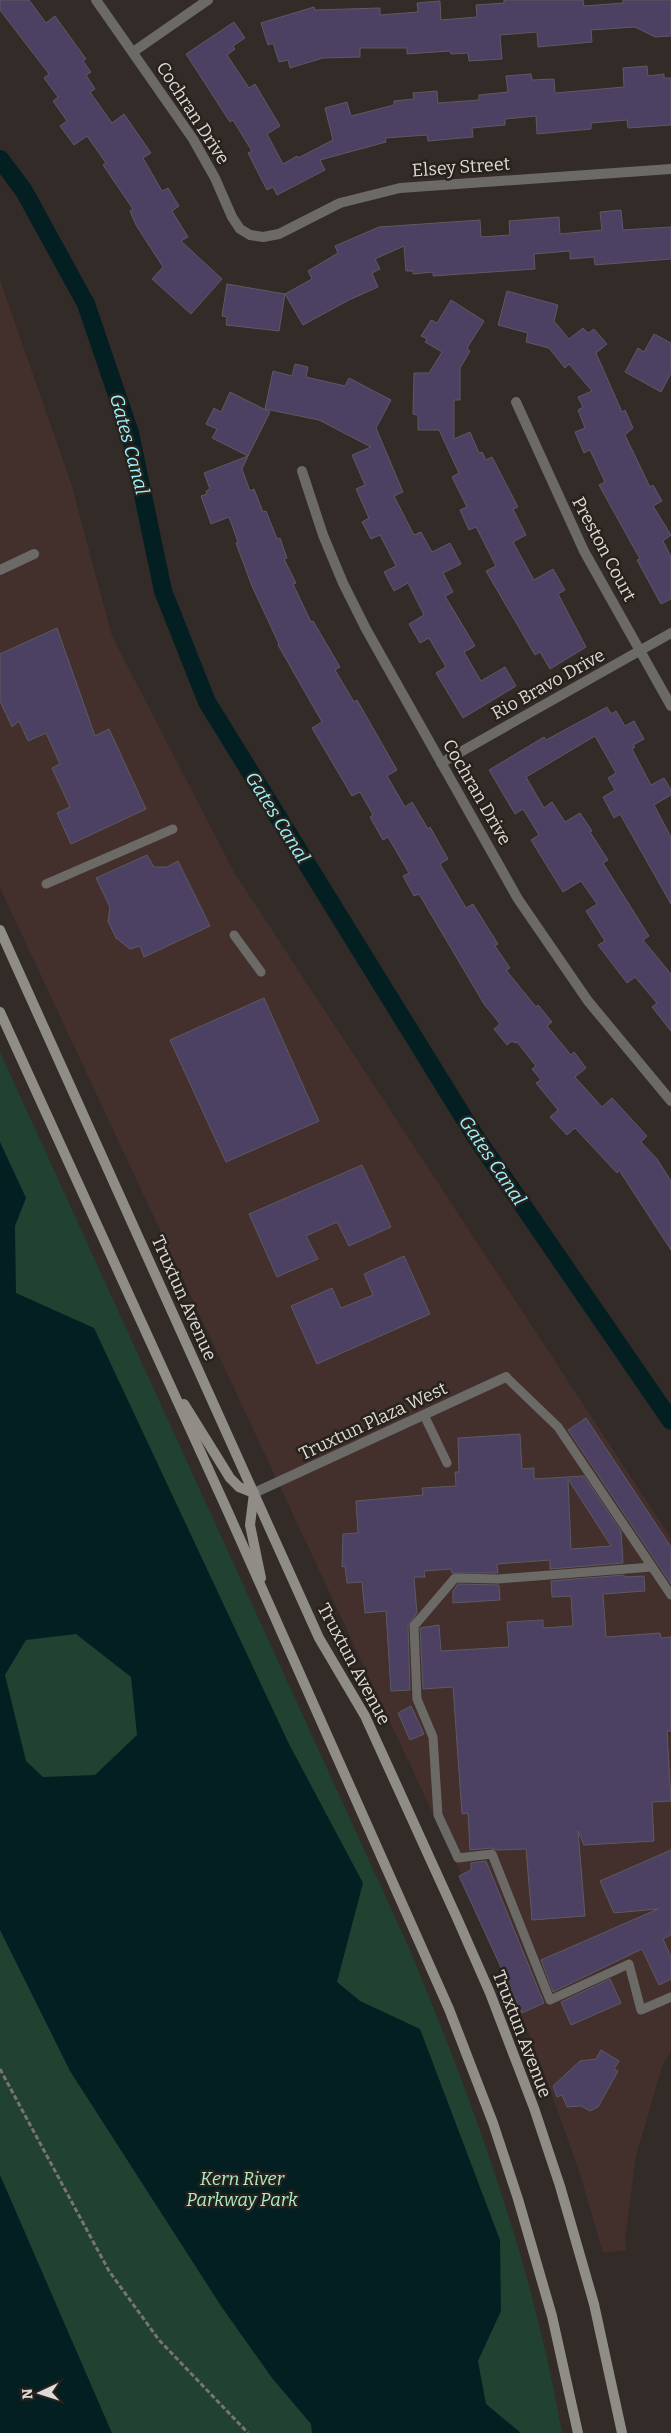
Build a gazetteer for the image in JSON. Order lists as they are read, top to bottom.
{
  "streets": {
    "main road": ["Truxtun Avenue"],
    "street": [
      "Cochran Drive",
      "Elsey Street",
      "Preston Court",
      "Rio Bravo Drive",
      "Truxtun Plaza West"
    ]
  },
  "crossings": [
    ["Cochran Drive", "Elsey Street"],
    ["Cochran Drive", "Rio Bravo Drive"],
    ["Preston Court", "Rio Bravo Drive"],
    ["Truxtun Avenue", "Truxtun Plaza West"]
  ],
  "water": ["Gates Canal"],
  "parks": ["Kern River Parkway Park"],
  "north": "left"
}
